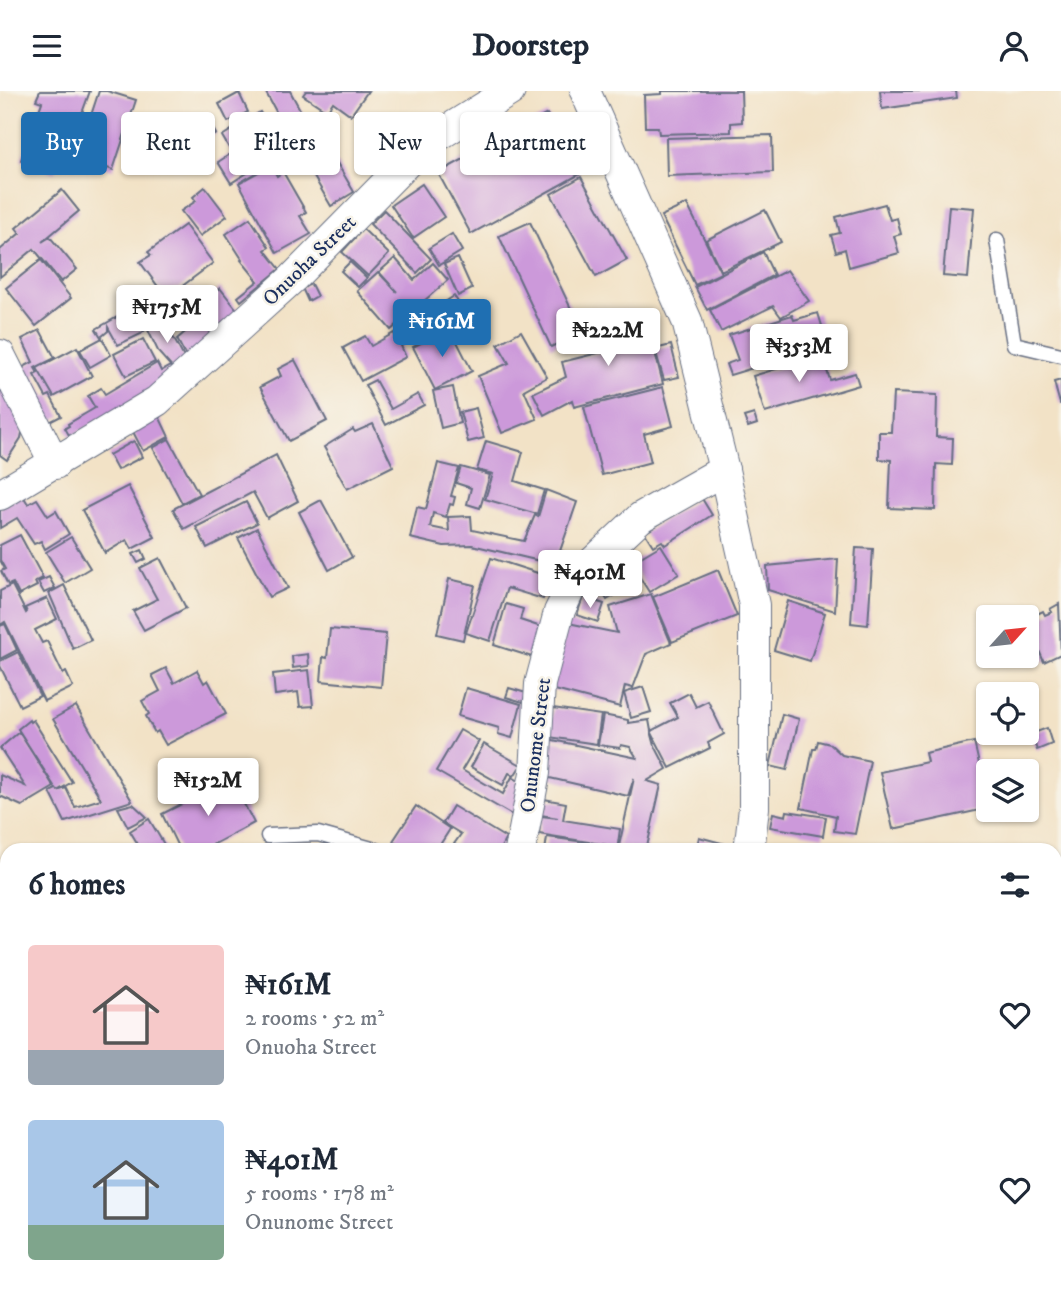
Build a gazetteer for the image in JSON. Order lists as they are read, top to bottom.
{
  "streets": {
    "street": ["Onuoha Street", "Onunome Street"]
  },
  "north": "top right",
  "page": {
    "header": "Doorstep",
    "chip": [
      "Buy",
      "Rent",
      "Filters",
      "New",
      "Apartment"
    ],
    "price": [
      "₦175M",
      "₦161M",
      "₦222M",
      "₦353M",
      "₦401M",
      "₦152M"
    ],
    "heading": "6 homes",
    "list": [
      {
        "name": "₦161M",
        "note": "2 rooms · 52 m² · Onuoha Street"
      },
      {
        "name": "₦401M",
        "note": "5 rooms · 178 m² · Onunome Street"
      }
    ]
  }
}
